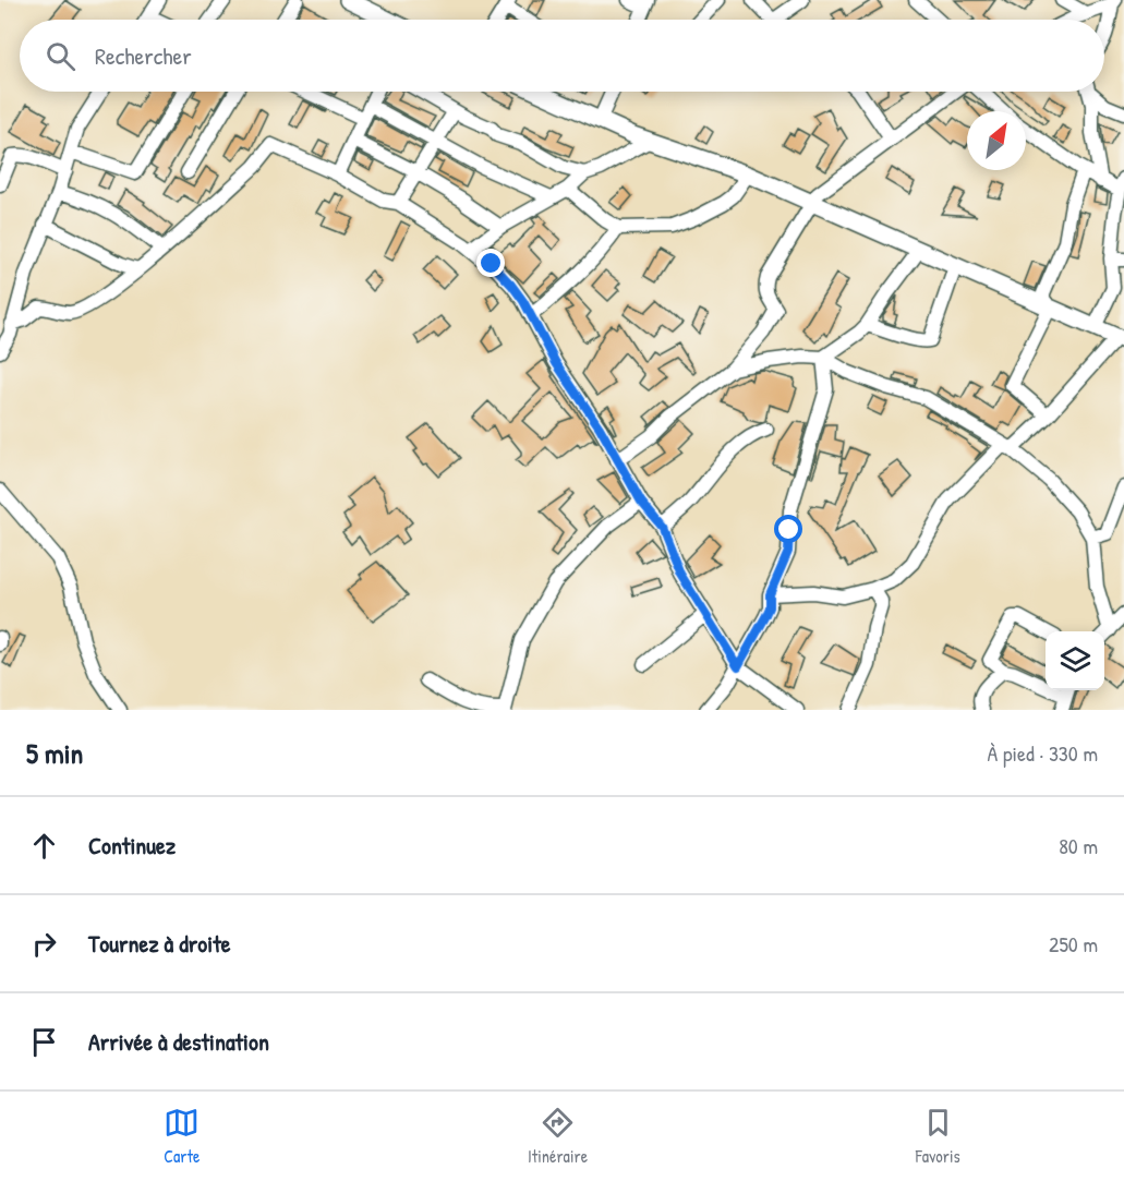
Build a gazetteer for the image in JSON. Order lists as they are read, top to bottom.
{
  "north": "top right",
  "page": {
    "search": "Rechercher",
    "heading": ["5 min", "À pied · 330 m"],
    "list": [
      ["Continuez", "80 m"],
      ["Tournez à droite", "250 m"],
      "Arrivée à destination"
    ],
    "nav": ["Carte", "Itinéraire", "Favoris"]
  }
}
